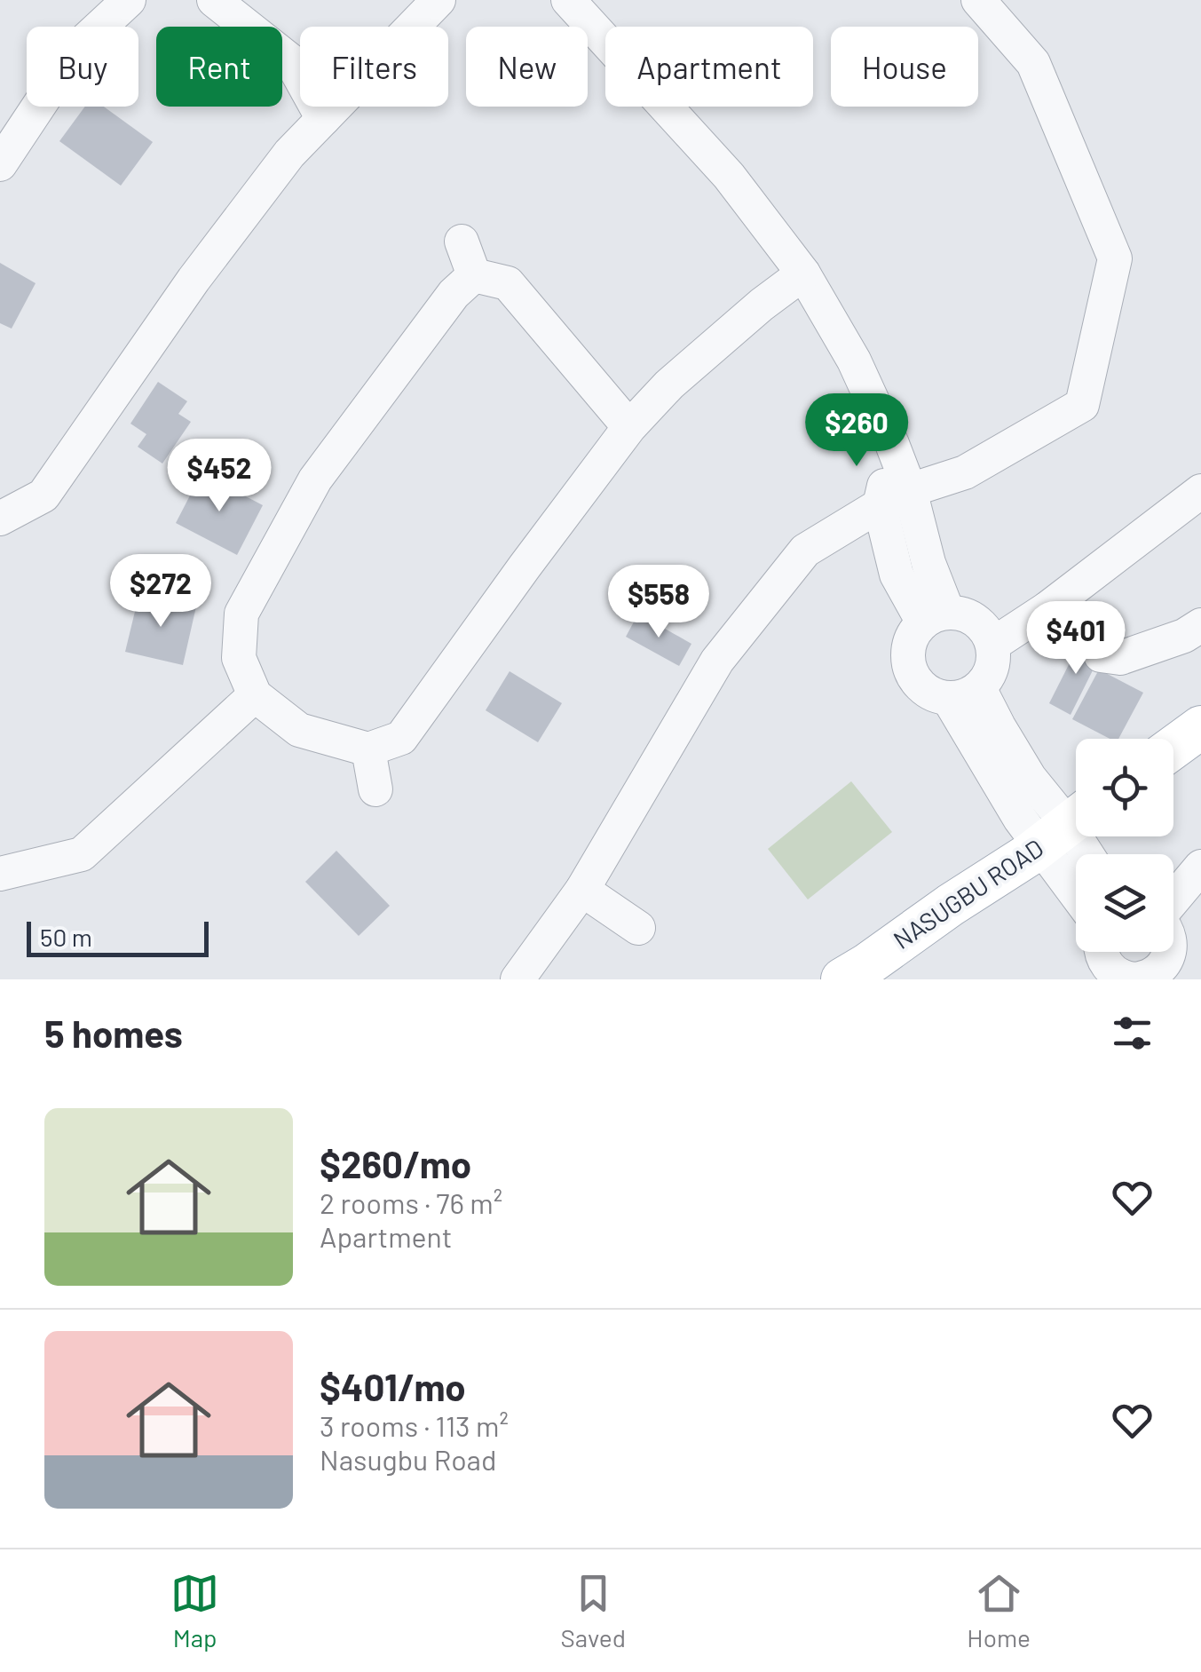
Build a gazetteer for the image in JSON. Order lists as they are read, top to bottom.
{
  "streets": {
    "main road": ["NASUGBU ROAD"]
  },
  "scale_bar": "50 m",
  "page": {
    "chip": [
      "Buy",
      "Rent",
      "Filters",
      "New",
      "Apartment",
      "House"
    ],
    "price": [
      "$260",
      "$452",
      "$272",
      "$558",
      "$401"
    ],
    "scale": "50 m",
    "heading": "5 homes",
    "list": [
      {
        "name": "$260/mo",
        "note": "2 rooms · 76 m² · Apartment"
      },
      {
        "name": "$401/mo",
        "note": "3 rooms · 113 m² · Nasugbu Road"
      }
    ],
    "tabs": ["Map", "Saved", "Home"]
  }
}
